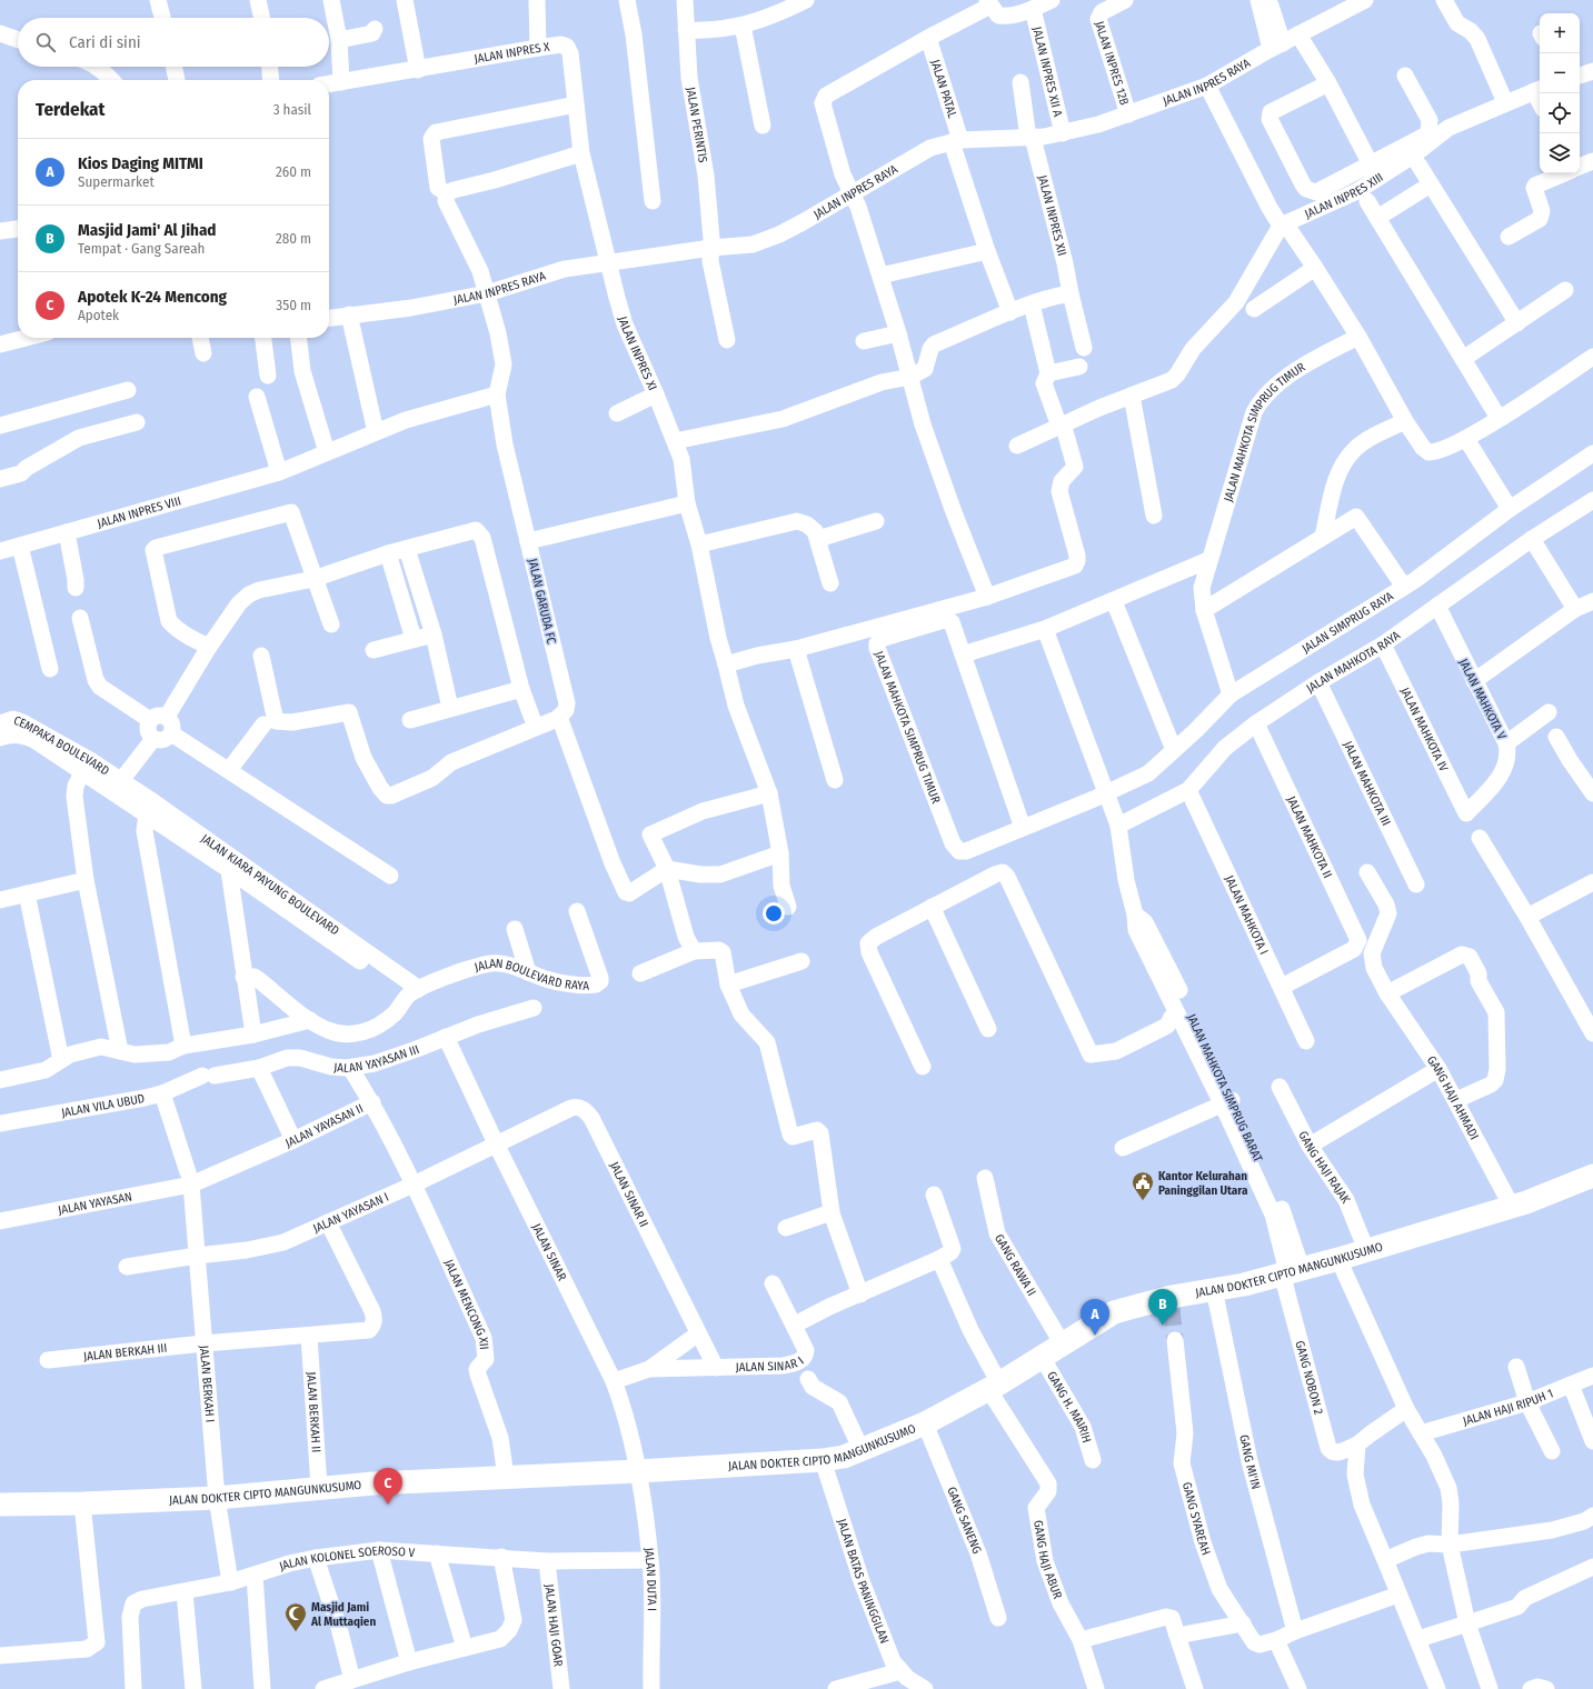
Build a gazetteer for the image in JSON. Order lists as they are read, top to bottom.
{
  "streets": {
    "main road": ["JALAN DOKTER CIPTO MANGUNKUSUMO"],
    "street": [
      "JALAN INPRES X",
      "JALAN INPRES 12B",
      "JALAN INPRES XII A",
      "JALAN INPRES RAYA",
      "JALAN PATAL",
      "JALAN PERINTIS",
      "JALAN INPRES XIII",
      "JALAN INPRES XII",
      "JALAN INPRES XI",
      "JALAN MAHKOTA SIMPRUG TIMUR",
      "JALAN INPRES VIII",
      "JALAN GARUDA FC",
      "JALAN SIMPRUG RAYA",
      "JALAN MAHKOTA RAYA",
      "JALAN MAHKOTA V",
      "JALAN MAHKOTA IV",
      "CEMPAKA BOULEVARD",
      "JALAN MAHKOTA III",
      "JALAN MAHKOTA II",
      "JALAN KIARA PAYUNG BOULEVARD",
      "JALAN MAHKOTA I",
      "JALAN BOULEVARD RAYA",
      "JALAN YAYASAN III",
      "JALAN MAHKOTA SIMPRUG BARAT",
      "GANG HAJI AHMADI",
      "JALAN VILA UBUD",
      "JALAN YAYASAN II",
      "GANG HAJI RAJAK",
      "JALAN SINAR II",
      "JALAN YAYASAN",
      "JALAN YAYASAN I",
      "JALAN SINAR",
      "GANG RAWA II",
      "JALAN MENCONG XII",
      "JALAN BERKAH III",
      "JALAN SINAR I",
      "GANG NOBON 2",
      "JALAN BERKAH I",
      "JALAN HAJI RIPUH 1",
      "GANG H. MAIRIH",
      "JALAN BERKAH II",
      "GANG MI'IN",
      "GANG SYAREAH",
      "GANG SANENG",
      "GANG HAJI ABUR",
      "JALAN KOLONEL SOEROSO V",
      "JALAN DUTA I",
      "JALAN BATAS PANINGGILAN",
      "JALAN HAJI GOAR"
    ]
  },
  "crossings": [
    ["JALAN INPRES X", "JALAN INPRES RAYA"],
    ["JALAN INPRES X", "JALAN INPRES XI"],
    ["JALAN INPRES X", "JALAN GARUDA FC"],
    ["JALAN INPRES 12B", "JALAN INPRES RAYA"],
    ["JALAN INPRES XII A", "JALAN INPRES RAYA"],
    ["JALAN INPRES RAYA", "JALAN PATAL"],
    ["JALAN INPRES RAYA", "JALAN PERINTIS"],
    ["JALAN INPRES RAYA", "JALAN INPRES XII"],
    ["JALAN INPRES RAYA", "JALAN INPRES XI"],
    ["JALAN INPRES RAYA", "JALAN GARUDA FC"],
    ["JALAN MAHKOTA SIMPRUG TIMUR", "JALAN SIMPRUG RAYA"],
    ["JALAN MAHKOTA SIMPRUG TIMUR", "JALAN MAHKOTA RAYA"],
    ["JALAN MAHKOTA SIMPRUG TIMUR", "JALAN MAHKOTA SIMPRUG BARAT"],
    ["JALAN INPRES VIII", "JALAN GARUDA FC"],
    ["JALAN SIMPRUG RAYA", "JALAN MAHKOTA RAYA"],
    ["JALAN SIMPRUG RAYA", "JALAN MAHKOTA SIMPRUG BARAT"],
    ["JALAN MAHKOTA RAYA", "JALAN MAHKOTA V"],
    ["JALAN MAHKOTA RAYA", "JALAN MAHKOTA IV"],
    ["JALAN MAHKOTA RAYA", "JALAN MAHKOTA III"],
    ["JALAN MAHKOTA RAYA", "JALAN MAHKOTA II"],
    ["JALAN MAHKOTA RAYA", "JALAN MAHKOTA I"],
    ["JALAN MAHKOTA RAYA", "JALAN MAHKOTA SIMPRUG BARAT"],
    ["JALAN MAHKOTA V", "JALAN MAHKOTA IV"],
    ["CEMPAKA BOULEVARD", "JALAN KIARA PAYUNG BOULEVARD"],
    ["JALAN MAHKOTA II", "JALAN MAHKOTA I"],
    ["JALAN KIARA PAYUNG BOULEVARD", "JALAN BOULEVARD RAYA"],
    ["JALAN YAYASAN III", "JALAN VILA UBUD"],
    ["JALAN YAYASAN III", "JALAN SINAR"],
    ["JALAN MAHKOTA SIMPRUG BARAT", "JALAN DOKTER CIPTO MANGUNKUSUMO"],
    ["JALAN MAHKOTA SIMPRUG BARAT", "GANG NOBON 2"],
    ["GANG HAJI AHMADI", "JALAN DOKTER CIPTO MANGUNKUSUMO"],
    ["JALAN YAYASAN II", "JALAN YAYASAN"],
    ["JALAN YAYASAN II", "JALAN YAYASAN I"],
    ["JALAN YAYASAN II", "JALAN MENCONG XII"],
    ["JALAN YAYASAN II", "JALAN BERKAH I"],
    ["GANG HAJI RAJAK", "JALAN DOKTER CIPTO MANGUNKUSUMO"],
    ["JALAN SINAR II", "JALAN YAYASAN I"],
    ["JALAN SINAR II", "JALAN SINAR"],
    ["JALAN SINAR II", "JALAN SINAR I"],
    ["JALAN YAYASAN", "JALAN BERKAH I"],
    ["JALAN YAYASAN I", "JALAN SINAR"],
    ["JALAN YAYASAN I", "JALAN MENCONG XII"],
    ["JALAN YAYASAN I", "JALAN BERKAH III"],
    ["JALAN YAYASAN I", "JALAN BERKAH I"],
    ["JALAN SINAR", "JALAN DOKTER CIPTO MANGUNKUSUMO"],
    ["JALAN SINAR", "JALAN SINAR I"],
    ["JALAN SINAR", "JALAN DUTA I"],
    ["GANG RAWA II", "JALAN DOKTER CIPTO MANGUNKUSUMO"],
    ["JALAN DOKTER CIPTO MANGUNKUSUMO", "JALAN MENCONG XII"],
    ["JALAN DOKTER CIPTO MANGUNKUSUMO", "GANG NOBON 2"],
    ["JALAN DOKTER CIPTO MANGUNKUSUMO", "JALAN BERKAH I"],
    ["JALAN DOKTER CIPTO MANGUNKUSUMO", "GANG H. MAIRIH"],
    ["JALAN DOKTER CIPTO MANGUNKUSUMO", "JALAN BERKAH II"],
    ["JALAN DOKTER CIPTO MANGUNKUSUMO", "GANG MI'IN"],
    ["JALAN DOKTER CIPTO MANGUNKUSUMO", "GANG SANENG"],
    ["JALAN DOKTER CIPTO MANGUNKUSUMO", "GANG HAJI ABUR"],
    ["JALAN DOKTER CIPTO MANGUNKUSUMO", "JALAN DUTA I"],
    ["JALAN DOKTER CIPTO MANGUNKUSUMO", "JALAN BATAS PANINGGILAN"],
    ["JALAN BERKAH III", "JALAN BERKAH I"],
    ["JALAN BERKAH III", "JALAN BERKAH II"],
    ["JALAN BERKAH I", "JALAN KOLONEL SOEROSO V"],
    ["GANG MI'IN", "GANG SYAREAH"],
    ["JALAN KOLONEL SOEROSO V", "JALAN DUTA I"],
    ["JALAN KOLONEL SOEROSO V", "JALAN HAJI GOAR"]
  ],
  "places": {
    "public building": ["Kantor Kelurahan Paninggilan Utara"],
    "mosque": ["Masjid Jami Al Muttaqien"]
  },
  "page": {
    "map_buttons": ["+", "−"],
    "search": "Cari di sini",
    "heading": ["Terdekat", "3 hasil"],
    "list": [
      {
        "mark": "A",
        "name": "Kios Daging MITMI",
        "note": "Supermarket",
        "value": "260 m"
      },
      {
        "mark": "B",
        "name": "Masjid Jami' Al Jihad",
        "note": "Tempat · Gang Sareah",
        "value": "280 m"
      },
      {
        "mark": "C",
        "name": "Apotek K-24 Mencong",
        "note": "Apotek",
        "value": "350 m"
      }
    ],
    "pins": ["B", "A", "C"]
  }
}
